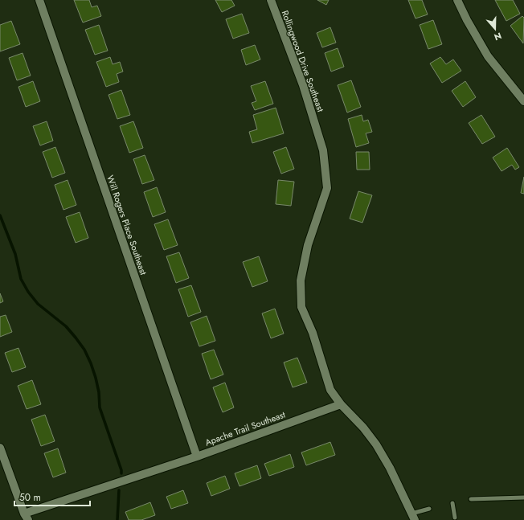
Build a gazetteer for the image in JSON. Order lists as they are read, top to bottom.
{
  "streets": {
    "street": ["Rollingwood Drive Southeast", "Will Rogers Place Southeast", "Apache Trail Southeast"]
  },
  "crossings": [
    ["Rollingwood Drive Southeast", "Apache Trail Southeast"],
    ["Will Rogers Place Southeast", "Apache Trail Southeast"]
  ],
  "scale_bar": "50 m",
  "north": "bottom"
}
